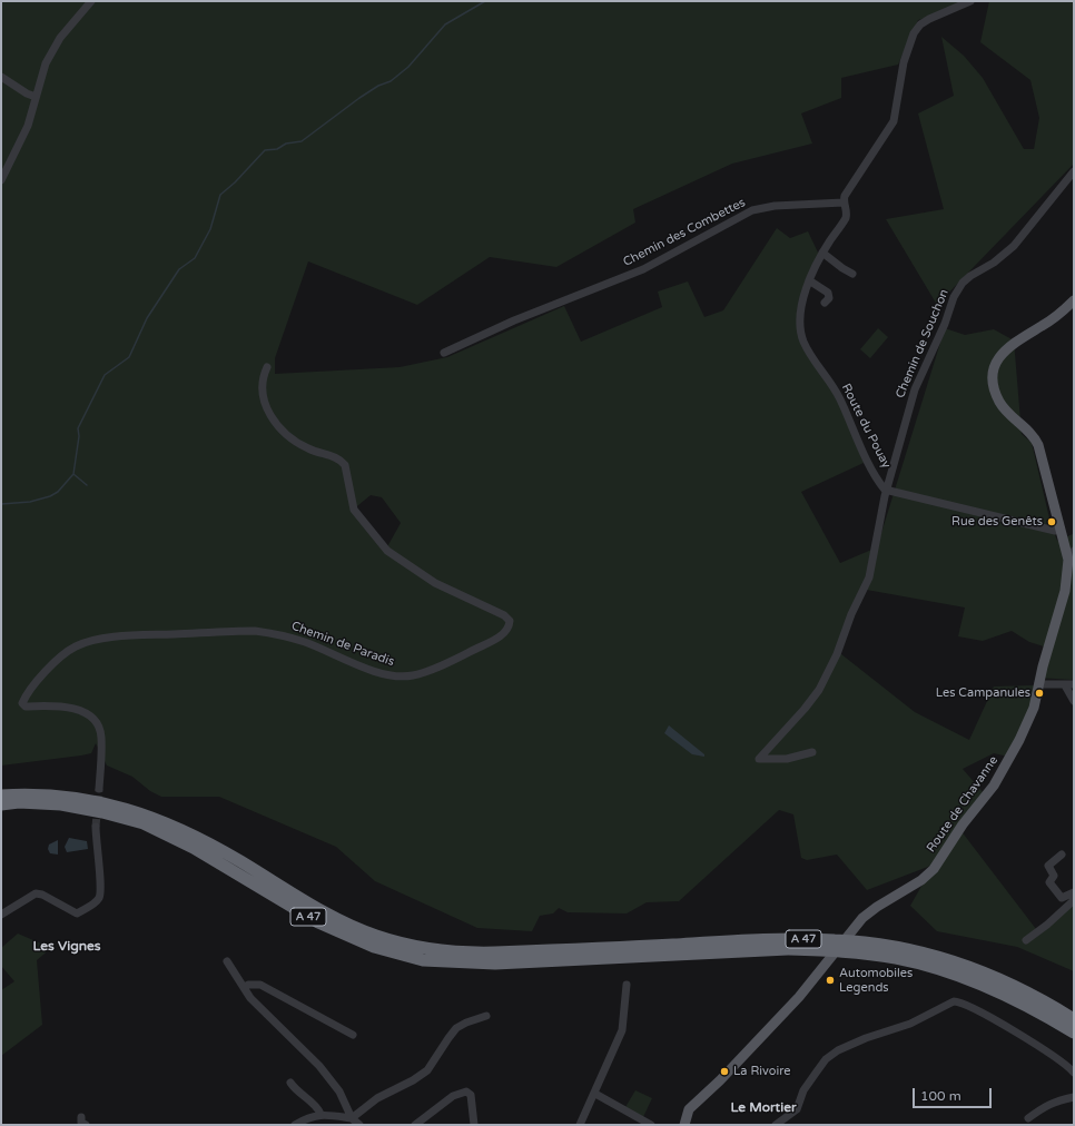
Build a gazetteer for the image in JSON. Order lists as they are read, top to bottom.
{
  "streets": {
    "highway": ["A 47"],
    "main road": ["Route de Chavanne"],
    "street": [
      "Chemin des Combettes",
      "Chemin de Souchon",
      "Route du Pouay",
      "Chemin de Paradis"
    ]
  },
  "crossings": [
    ["Chemin des Combettes", "Route du Pouay"],
    ["Chemin de Souchon", "Route du Pouay"]
  ],
  "districts": ["Les Vignes", "Le Mortier"],
  "places": [
    "Rue des Genêts",
    "Les Campanules",
    "Automobiles Legends",
    "La Rivoire"
  ],
  "scale_bar": "100 m"
}
